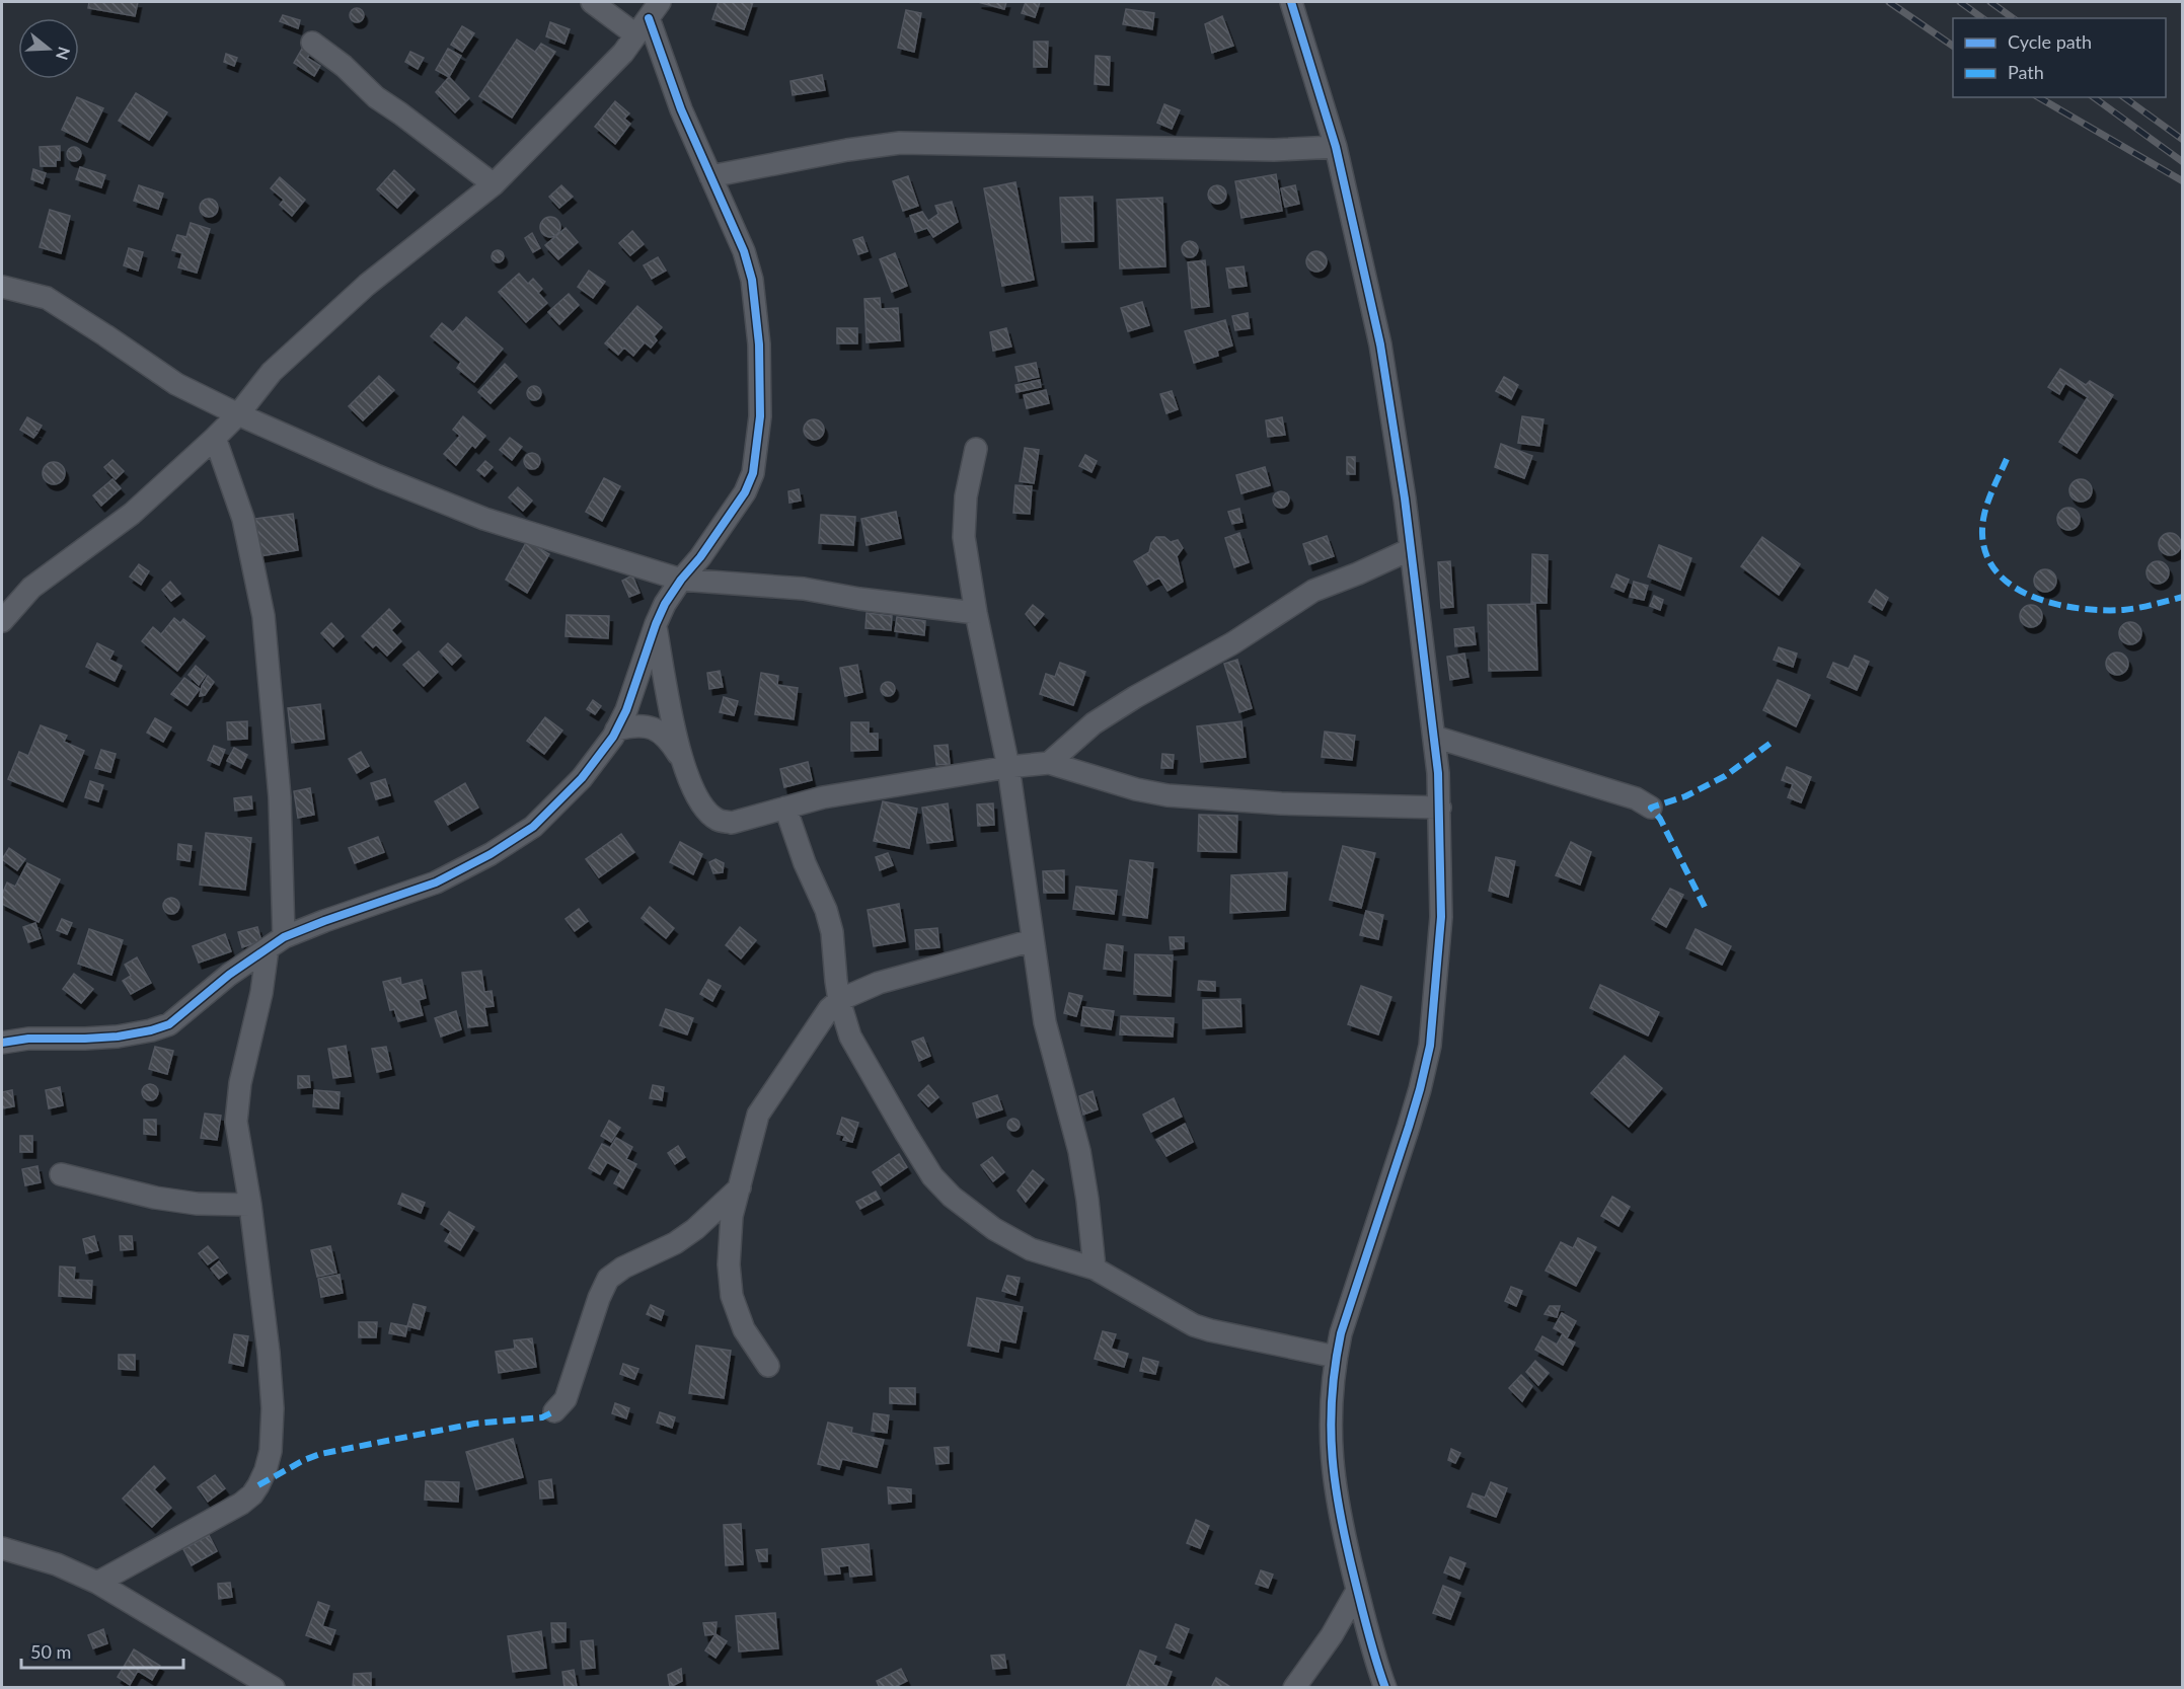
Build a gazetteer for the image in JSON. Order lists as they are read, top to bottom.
{
  "legend": ["Cycle path", "Path"],
  "scale_bar": "50 m",
  "north": "right"
}
